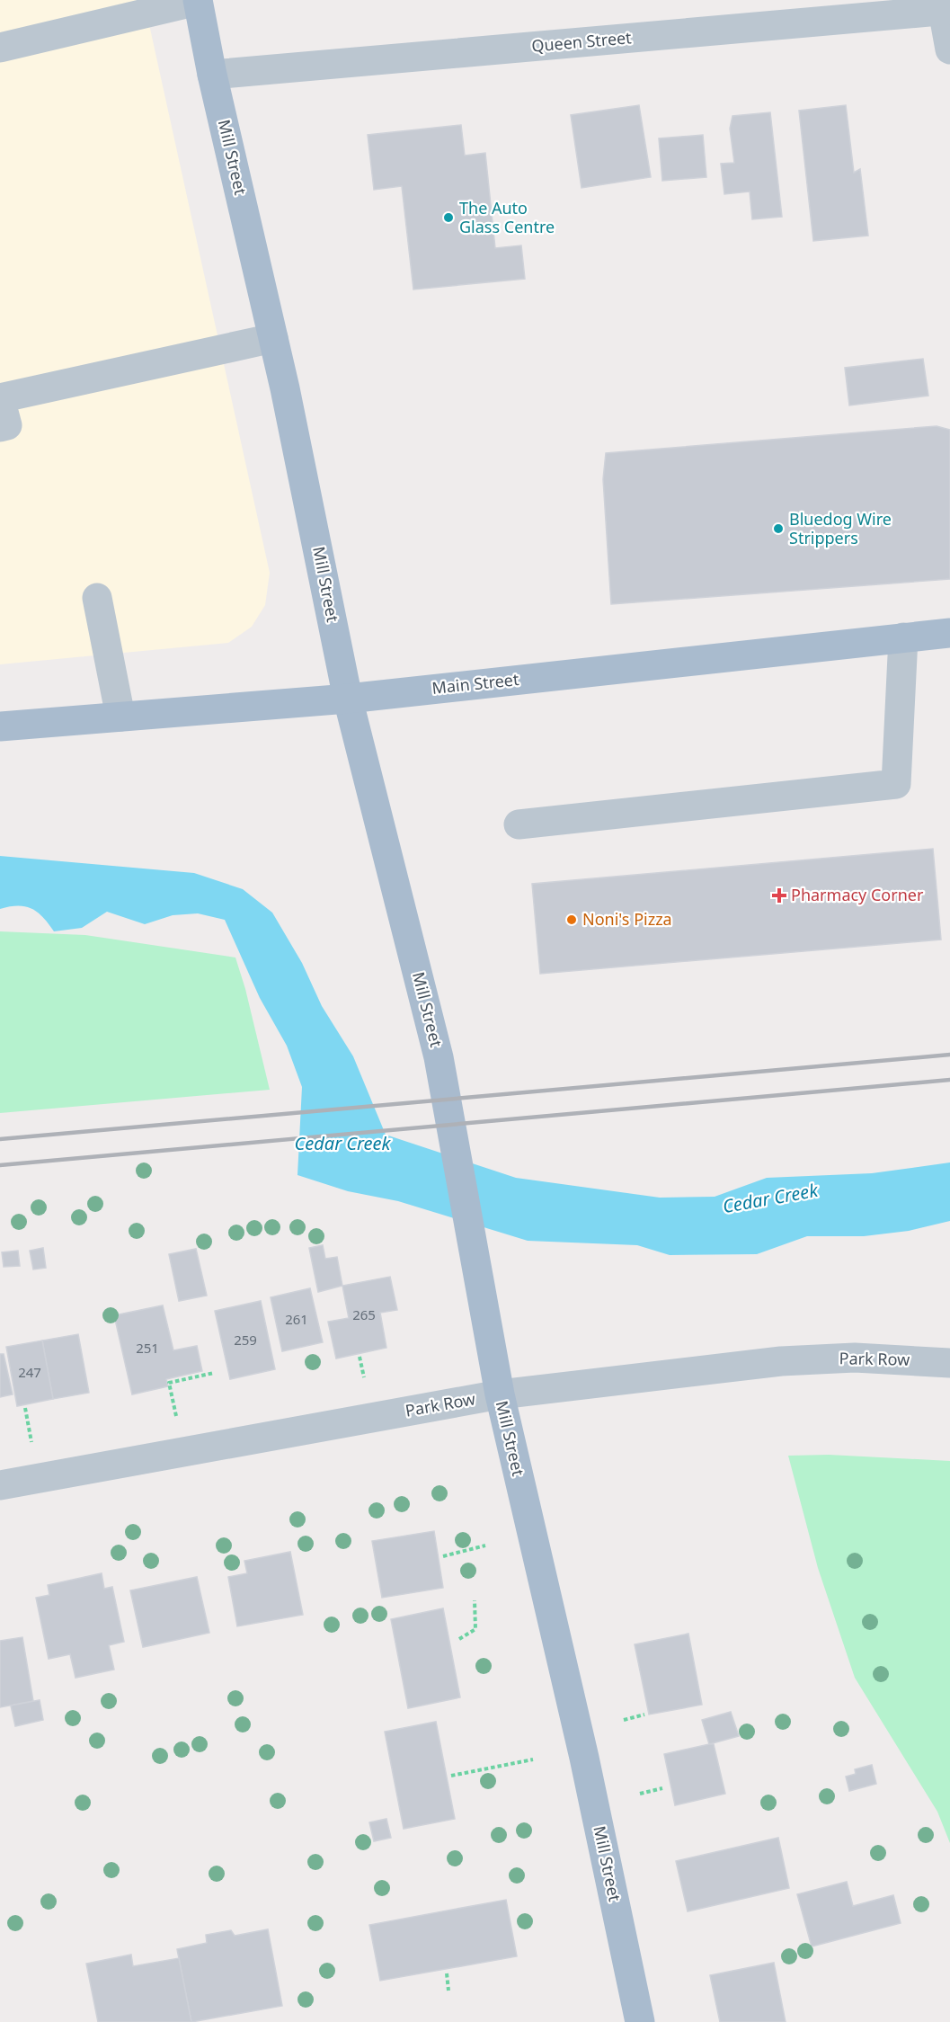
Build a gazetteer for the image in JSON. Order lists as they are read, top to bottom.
{
  "streets": {
    "main road": ["Mill Street", "Main Street"],
    "street": ["Queen Street", "Park Row"]
  },
  "crossings": [
    ["Queen Street", "Mill Street"],
    ["Mill Street", "Main Street"],
    ["Mill Street", "Park Row"]
  ],
  "water": ["Cedar Creek"],
  "places": {
    "other": ["The Auto Glass Centre", "Bluedog Wire Strippers", "Noni's Pizza"],
    "health": ["Pharmacy Corner"]
  },
  "house_numbers": [
    "265",
    "261",
    "259",
    "251",
    "247"
  ]
}
